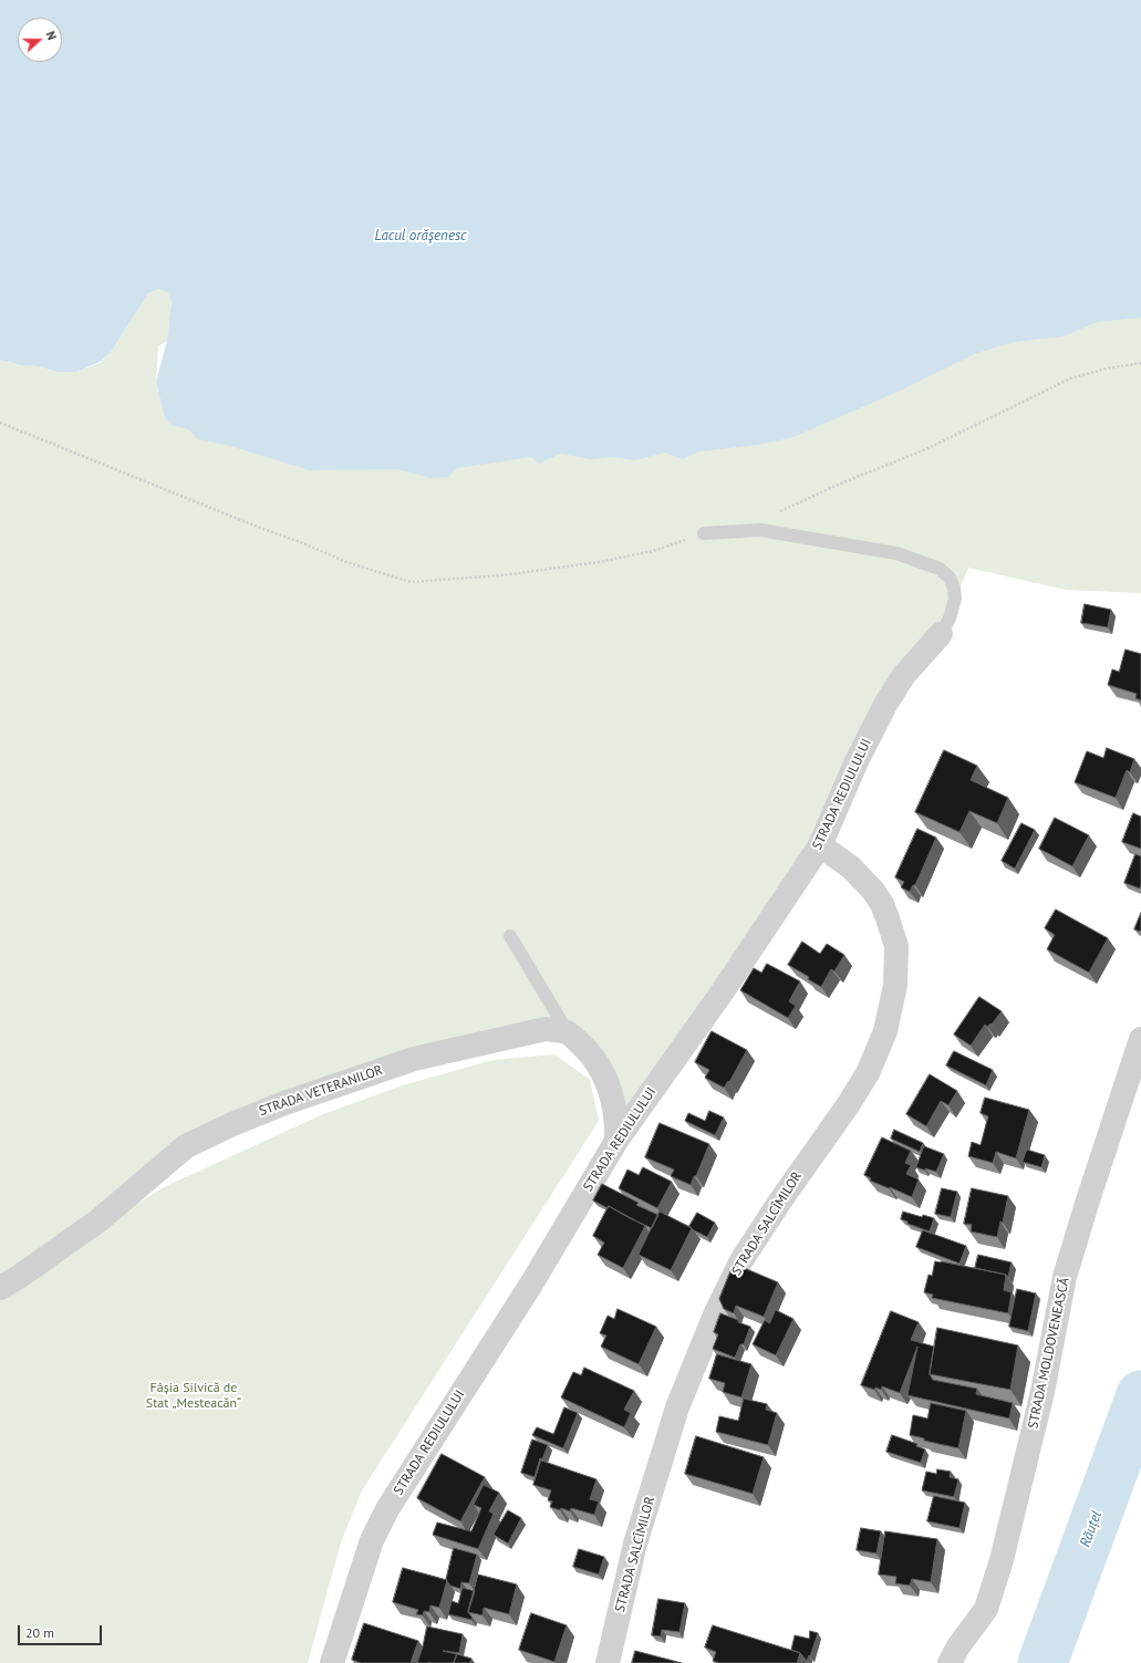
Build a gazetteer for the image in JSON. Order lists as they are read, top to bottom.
{
  "streets": {
    "street": [
      "STRADA REDIULULUI",
      "STRADA VETERANILOR",
      "STRADA SALCÎMILOR",
      "STRADA MOLDOVENEASCĂ"
    ]
  },
  "crossings": [
    ["STRADA REDIULULUI", "STRADA SALCÎMILOR"]
  ],
  "water": ["Lacul orăşenesc", "Răuțel"],
  "parks": ["Fâșia Silvică de Stat „Mesteacăn“"],
  "scale_bar": "20 m",
  "north": "right"
}
